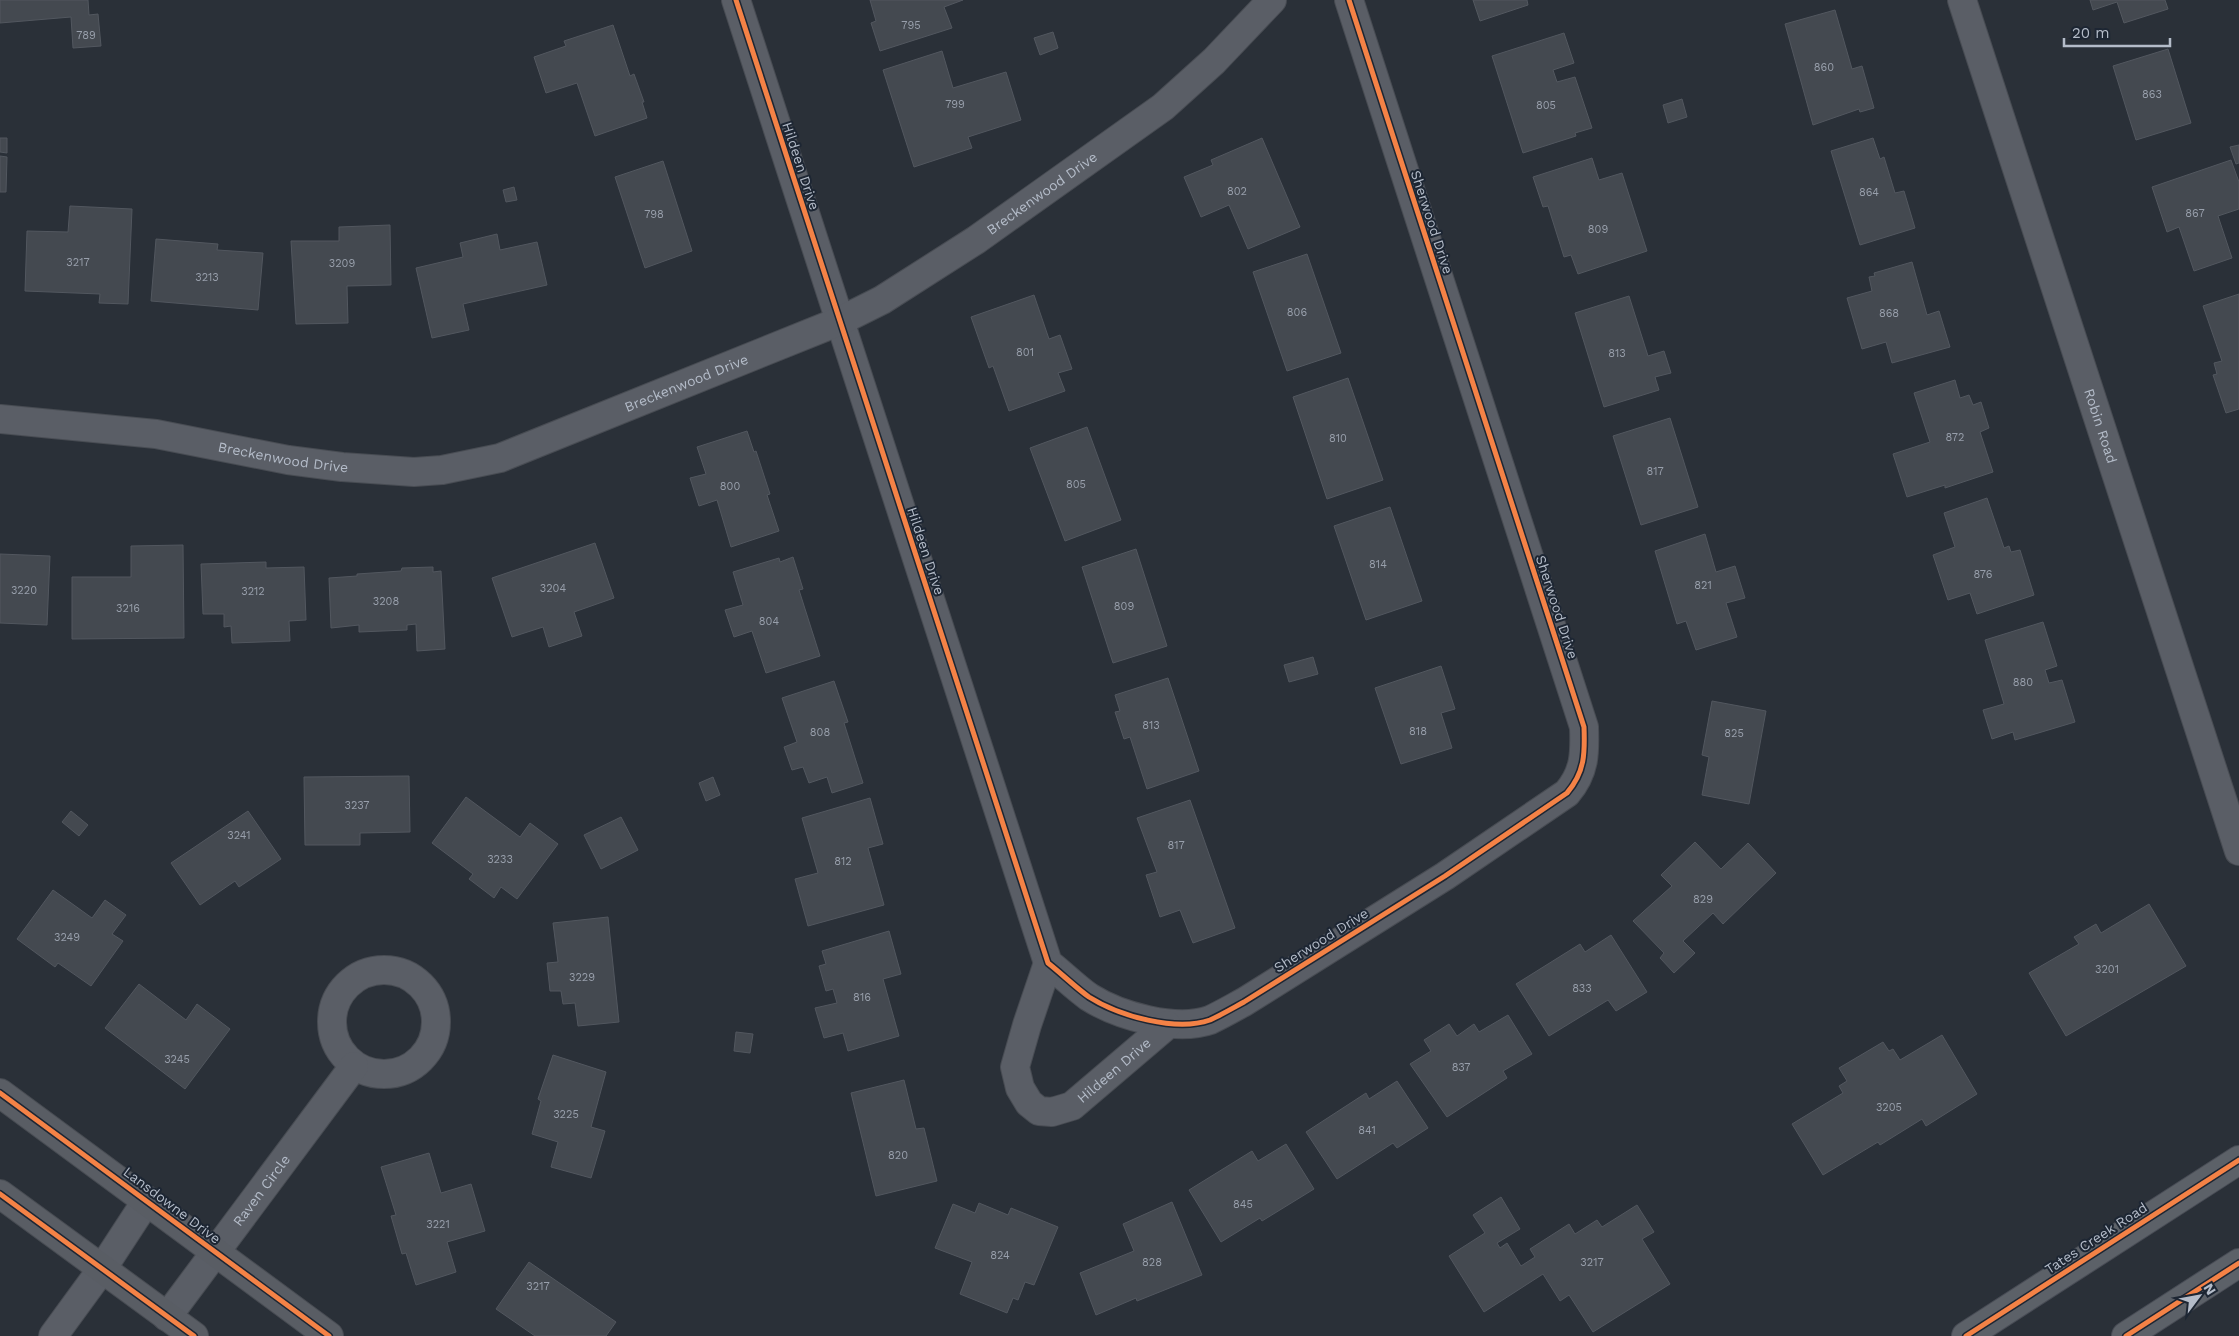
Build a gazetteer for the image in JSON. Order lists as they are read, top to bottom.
{
  "streets": {
    "main road": ["Tates Creek Road"],
    "street": [
      "Hildeen Drive",
      "Breckenwood Drive",
      "Sherwood Drive",
      "Robin Road",
      "Raven Circle",
      "Lansdowne Drive"
    ]
  },
  "crossings": [
    ["Hildeen Drive", "Breckenwood Drive"],
    ["Hildeen Drive", "Sherwood Drive"],
    ["Raven Circle", "Lansdowne Drive"]
  ],
  "house_numbers": [
    "795",
    "789",
    "860",
    "863",
    "799",
    "805",
    "802",
    "864",
    "867",
    "798",
    "809",
    "3217",
    "3209",
    "3213",
    "806",
    "868",
    "801",
    "813",
    "872",
    "810",
    "817",
    "805",
    "800",
    "814",
    "876",
    "821",
    "3204",
    "3220",
    "3212",
    "3208",
    "809",
    "3216",
    "804",
    "880",
    "813",
    "818",
    "808",
    "825",
    "3237",
    "3241",
    "817",
    "3233",
    "812",
    "829",
    "3249",
    "3201",
    "3229",
    "833",
    "816",
    "3245",
    "837",
    "3205",
    "3225",
    "841",
    "820",
    "845",
    "3221",
    "824",
    "828",
    "3217",
    "3217"
  ],
  "scale_bar": "20 m",
  "north": "top right"
}
